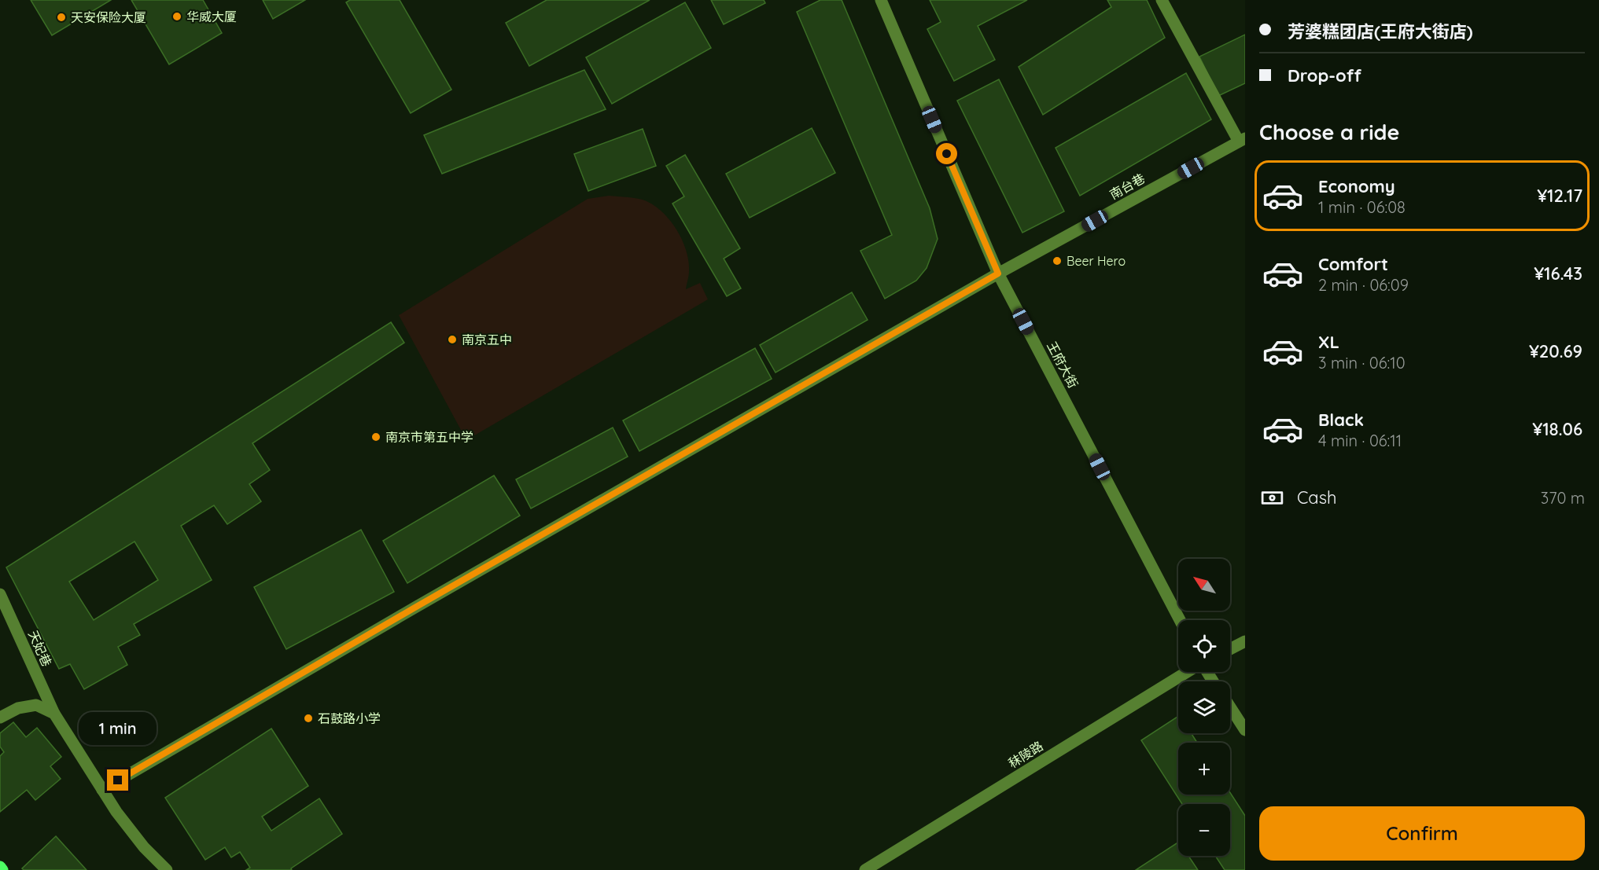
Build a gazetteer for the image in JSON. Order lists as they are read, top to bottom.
{
  "streets": {
    "street": [
      "南台巷",
      "王府大街",
      "天妃巷",
      "秣陵路"
    ]
  },
  "crossings": [
    ["南台巷", "王府大街"],
    ["南台巷", "天妃巷"]
  ],
  "places": [
    "华威大厦",
    "天安保险大厦",
    "Beer Hero",
    "南京五中",
    "南京市第五中学",
    "石鼓路小学"
  ],
  "north": "top left",
  "page": {
    "banner": ["芳婆糕团店(王府大街店)", "Drop-off"],
    "heading": "Choose a ride",
    "list": [
      {
        "name": "Economy",
        "note": "1 min · 06:08",
        "value": "¥12.17"
      },
      {
        "name": "Comfort",
        "note": "2 min · 06:09",
        "value": "¥16.43"
      },
      {
        "name": "XL",
        "note": "3 min · 06:10",
        "value": "¥20.69"
      },
      {
        "name": "Black",
        "note": "4 min · 06:11",
        "value": "¥18.06"
      }
    ],
    "pay": ["Cash", "370 m"],
    "map_buttons": ["+", "−"],
    "bubble": "1 min",
    "buttons": "Confirm"
  }
}
